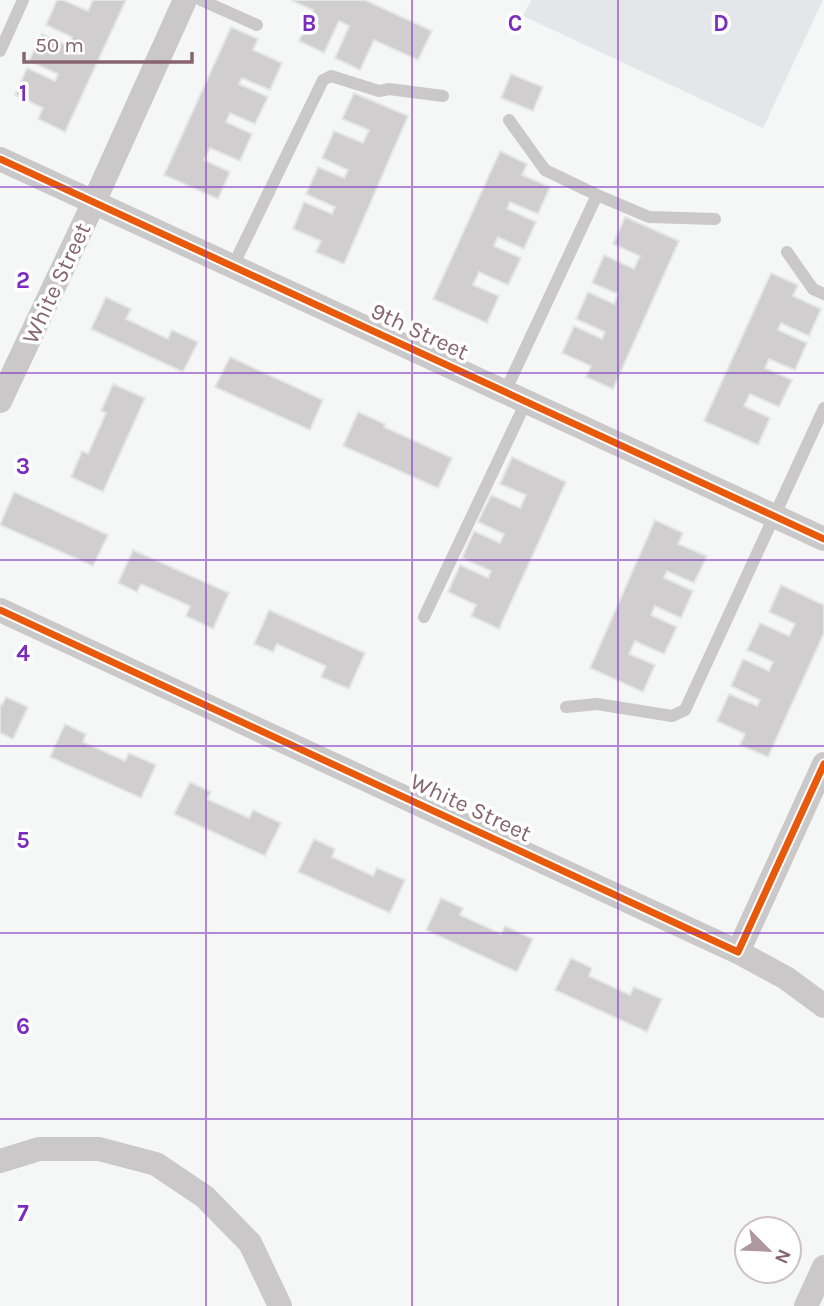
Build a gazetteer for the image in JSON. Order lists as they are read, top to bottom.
{
  "streets": {
    "street": ["White Street", "9th Street"]
  },
  "crossings": [
    ["White Street", "9th Street"]
  ],
  "scale_bar": "50 m",
  "north": "bottom right",
  "grid": {
    "columns": ["B", "C", "D"],
    "rows": [
      "1",
      "2",
      "3",
      "4",
      "5",
      "6",
      "7"
    ]
  }
}
